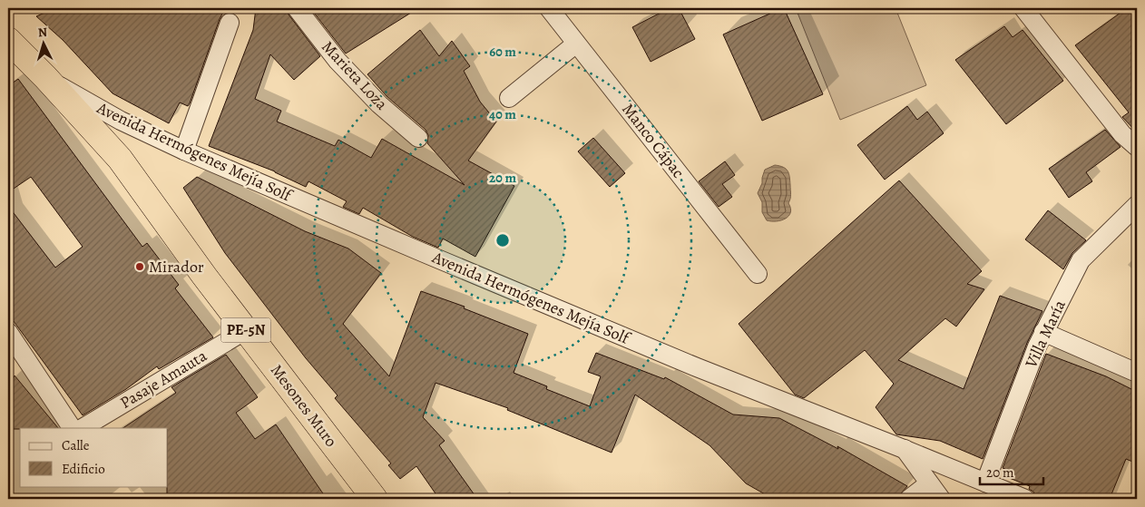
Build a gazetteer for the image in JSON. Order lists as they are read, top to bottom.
{
  "streets": {
    "highway": ["PE-5N", "Mesones Muro"],
    "street": [
      "Marieta Loza",
      "Manco Cápac",
      "Avenida Hermógenes Mejía Solf",
      "Villa María",
      "Pasaje Amauta"
    ]
  },
  "crossings": [
    ["Avenida Hermógenes Mejía Solf", "PE-5N"],
    ["Avenida Hermógenes Mejía Solf", "Villa María"],
    ["Avenida Hermógenes Mejía Solf", "Mesones Muro"],
    ["PE-5N", "Mesones Muro"],
    ["Pasaje Amauta", "Mesones Muro"]
  ],
  "places": ["Mirador"],
  "legend": ["Calle", "Edificio"],
  "scale_bar": "20 m",
  "north": "top",
  "rings": ["60 m", "40 m", "20 m"]
}
